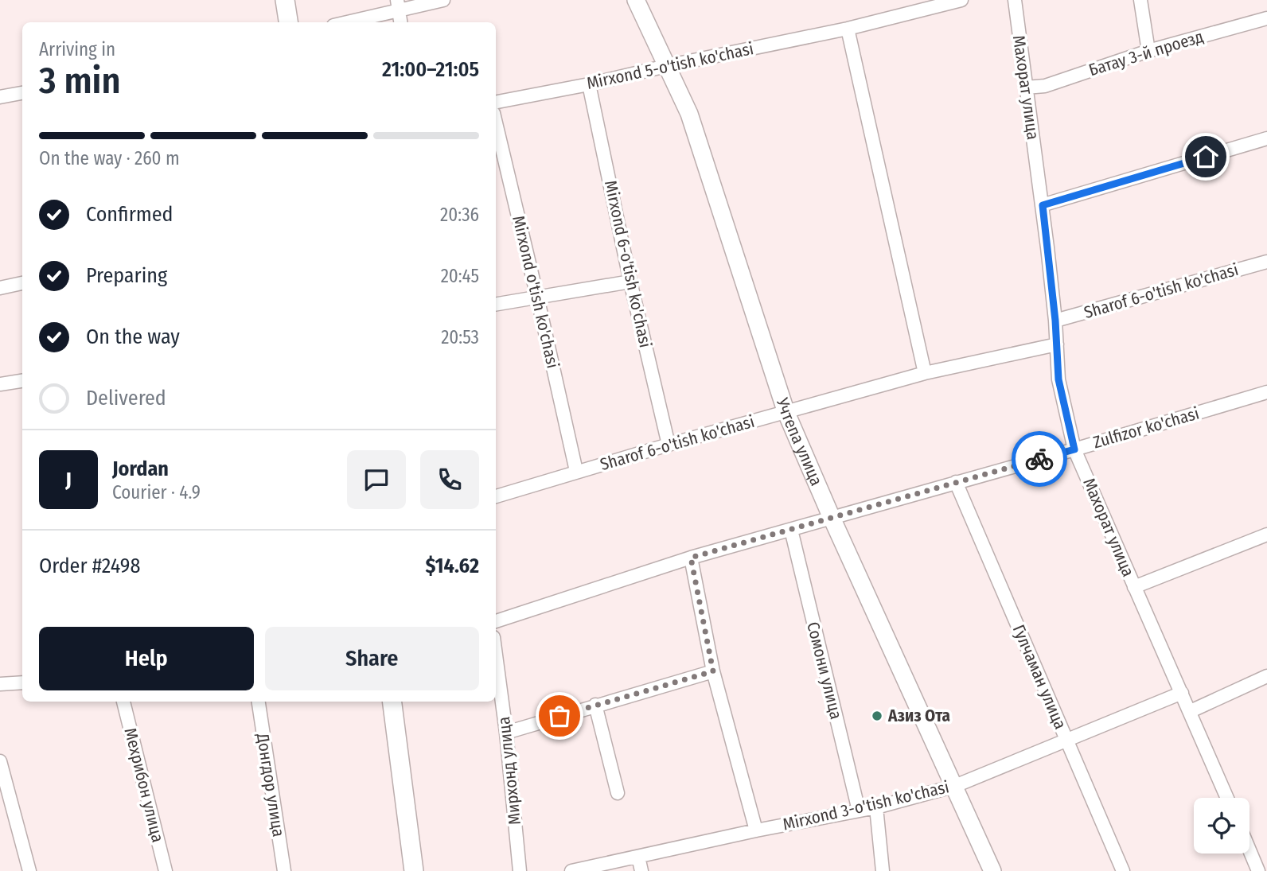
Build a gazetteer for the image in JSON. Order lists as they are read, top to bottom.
{
  "streets": {
    "street": [
      "Батау 3-й проезд",
      "Mirxond 5-o'tish ko'chasi",
      "Махорат улица",
      "Mirxond 6-o'tish ko'chasi",
      "Sharof 6-o'tish ko'chasi",
      "Mirxond o'tish ko'chasi",
      "Zulfizor ko'chasi",
      "Учтепа улица",
      "Сомони улица",
      "Гулчаман улица",
      "Мирхонд улица",
      "Мехрибон улица",
      "Донгдор улица",
      "Mirxond 3-o'tish ko'chasi"
    ]
  },
  "crossings": [
    ["Батау 3-й проезд", "Махорат улица"],
    ["Mirxond 5-o'tish ko'chasi", "Mirxond 6-o'tish ko'chasi"],
    ["Mirxond 5-o'tish ko'chasi", "Учтепа улица"],
    ["Махорат улица", "Sharof 6-o'tish ko'chasi"],
    ["Махорат улица", "Zulfizor ko'chasi"],
    ["Махорат улица", "Mirxond 3-o'tish ko'chasi"],
    ["Mirxond 6-o'tish ko'chasi", "Sharof 6-o'tish ko'chasi"],
    ["Sharof 6-o'tish ko'chasi", "Mirxond o'tish ko'chasi"],
    ["Sharof 6-o'tish ko'chasi", "Учтепа улица"],
    ["Zulfizor ko'chasi", "Учтепа улица"],
    ["Zulfizor ko'chasi", "Сомони улица"],
    ["Zulfizor ko'chasi", "Гулчаман улица"],
    ["Учтепа улица", "Mirxond 3-o'tish ko'chasi"],
    ["Сомони улица", "Mirxond 3-o'tish ko'chasi"],
    ["Гулчаман улица", "Mirxond 3-o'tish ko'chasi"]
  ],
  "places": ["Азиз Ота"],
  "page": {
    "heading": ["3 min", "Arriving in", "21:00–21:05"],
    "panel": [
      "Jordan",
      "Courier · 4.9",
      "Order #2498",
      "$14.62"
    ],
    "bar": "On the way · 260 m",
    "list": [
      ["Confirmed", "20:36"],
      ["Preparing", "20:45"],
      ["On the way", "20:53"],
      "Delivered"
    ],
    "round": "J",
    "buttons": ["Help", "Share"]
  }
}
